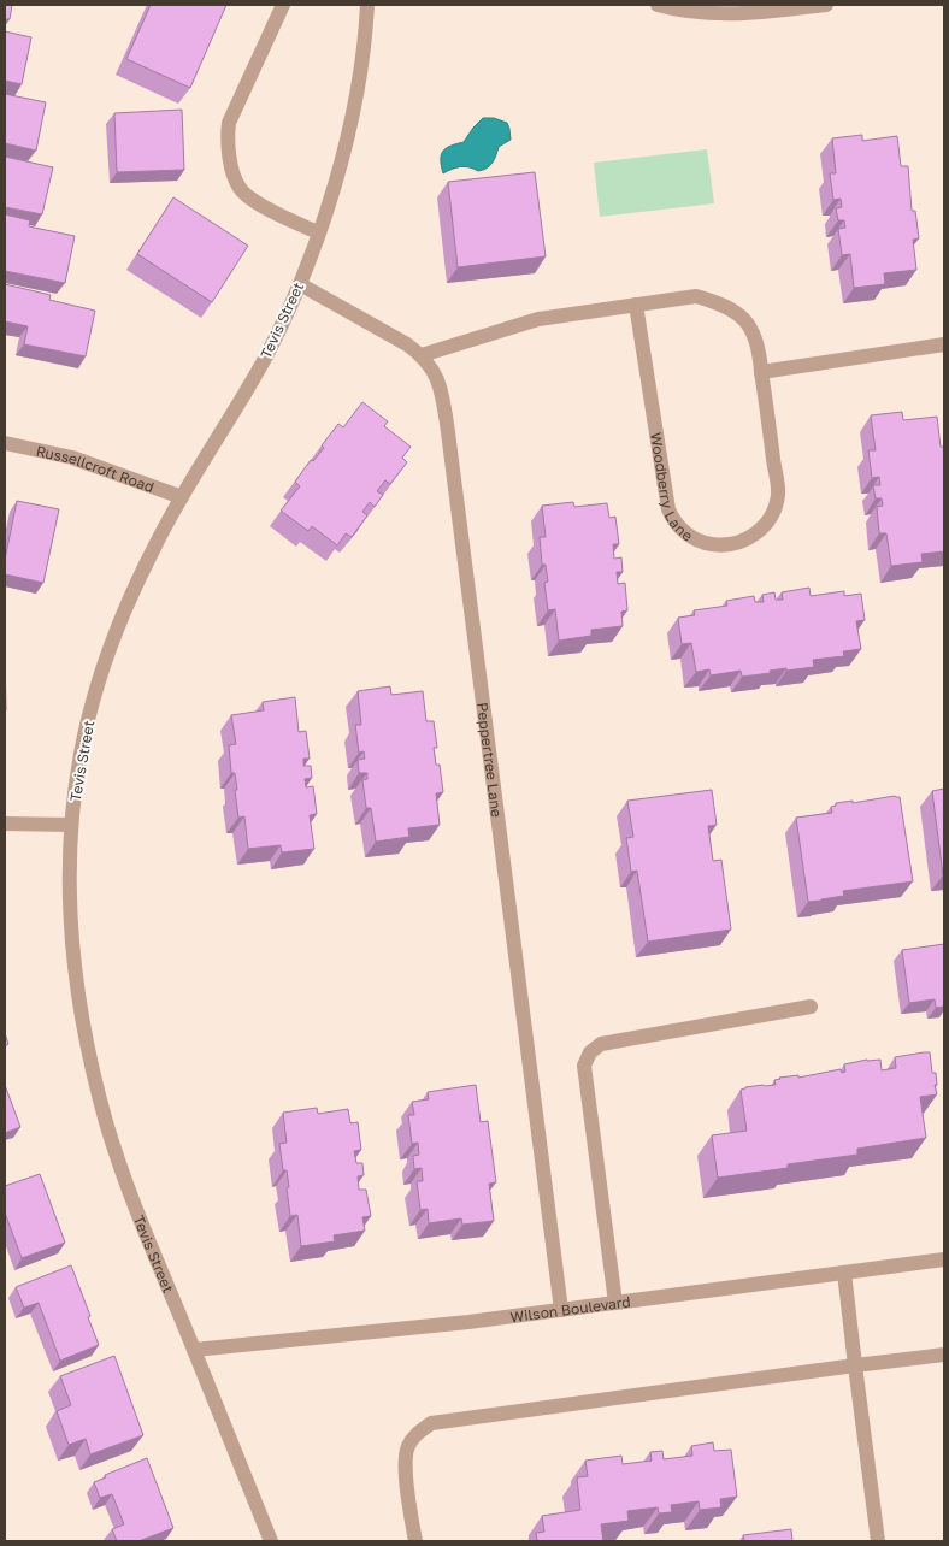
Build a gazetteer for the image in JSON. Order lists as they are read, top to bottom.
{
  "streets": {
    "street": [
      "Tevis Street",
      "Russellcroft Road",
      "Woodberry Lane",
      "Peppertree Lane",
      "Wilson Boulevard"
    ]
  },
  "crossings": [
    ["Tevis Street", "Russellcroft Road"],
    ["Tevis Street", "Peppertree Lane"],
    ["Tevis Street", "Wilson Boulevard"],
    ["Woodberry Lane", "Peppertree Lane"],
    ["Peppertree Lane", "Wilson Boulevard"]
  ]
}
